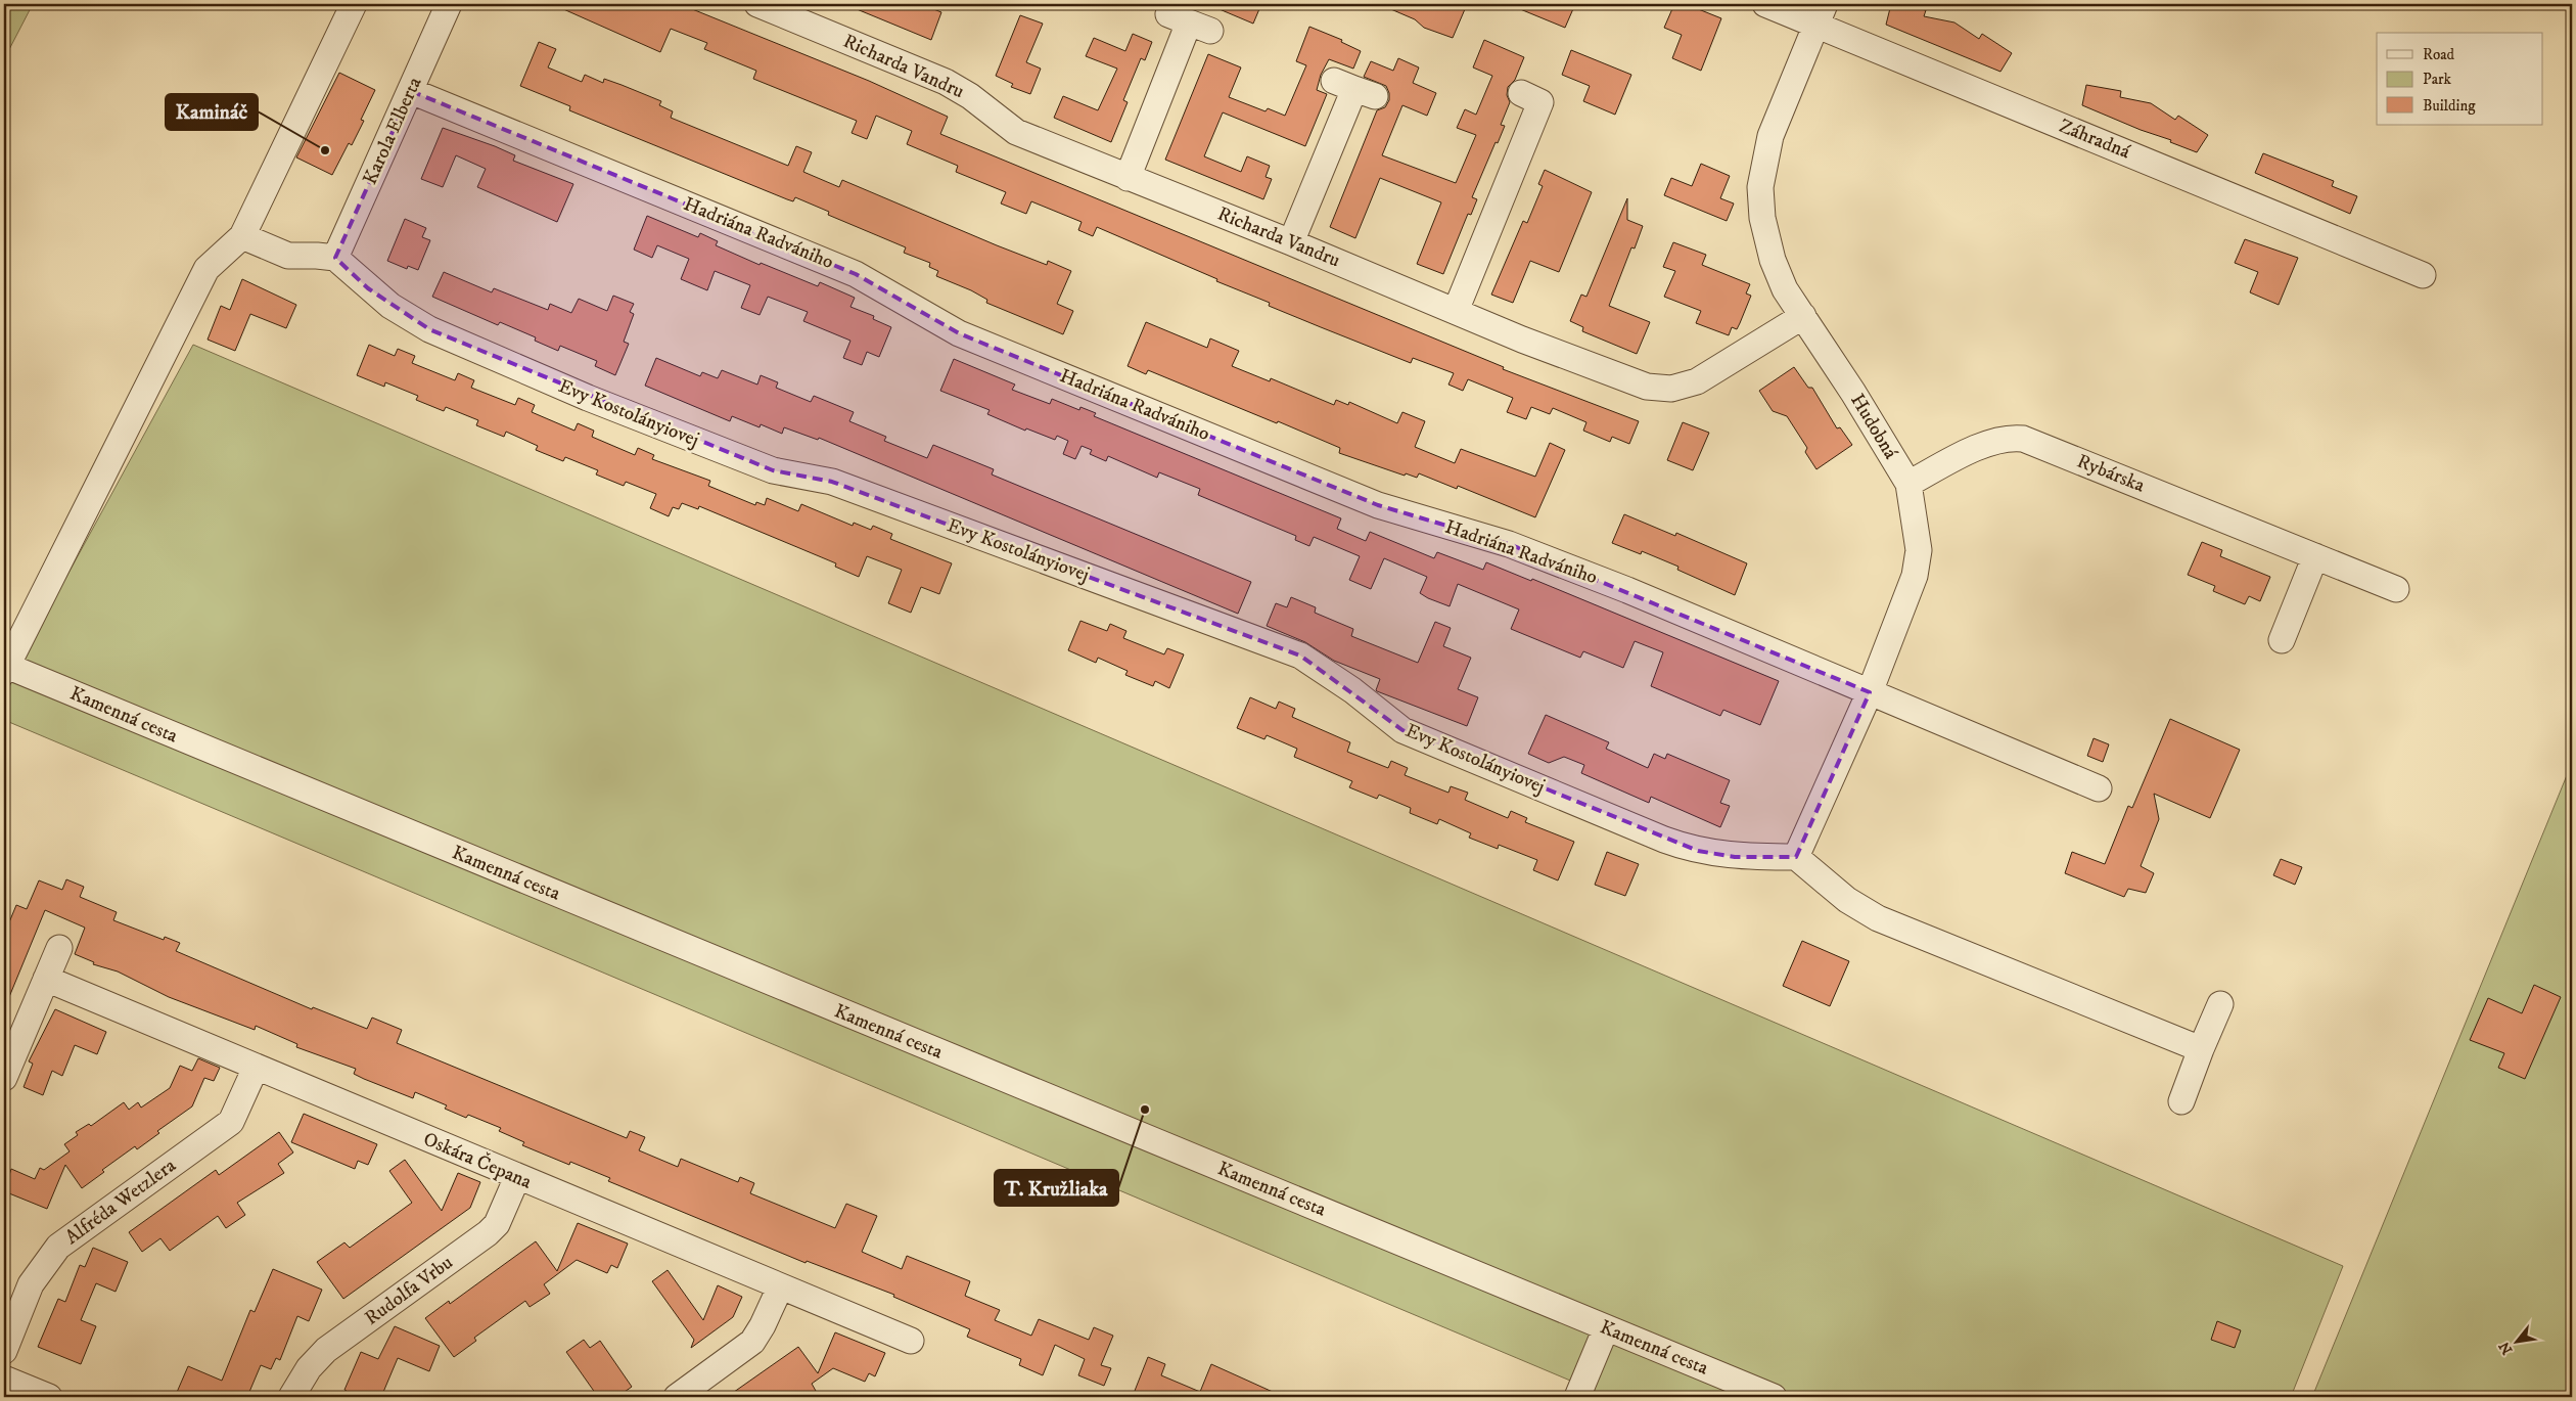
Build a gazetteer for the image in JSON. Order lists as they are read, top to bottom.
{
  "streets": {
    "street": [
      "Richarda Vandru",
      "Karola Elberta",
      "Záhradná",
      "Hadriána Radvániho",
      "Evy Kostolányiovej",
      "Hudobná",
      "Rybárska",
      "Kamenná cesta",
      "Oskára Čepana",
      "Alfréda Wetzlera",
      "Rudolfa Vrbu"
    ]
  },
  "crossings": [
    ["Richarda Vandru", "Hudobná"],
    ["Karola Elberta", "Hadriána Radvániho"],
    ["Karola Elberta", "Evy Kostolányiovej"],
    ["Záhradná", "Hudobná"],
    ["Hadriána Radvániho", "Hudobná"],
    ["Evy Kostolányiovej", "Hudobná"],
    ["Hudobná", "Rybárska"],
    ["Oskára Čepana", "Alfréda Wetzlera"],
    ["Oskára Čepana", "Rudolfa Vrbu"]
  ],
  "places": ["Kamináč", "T. Kružliaka"],
  "legend": ["Road", "Park", "Building"],
  "north": "bottom left"
}
